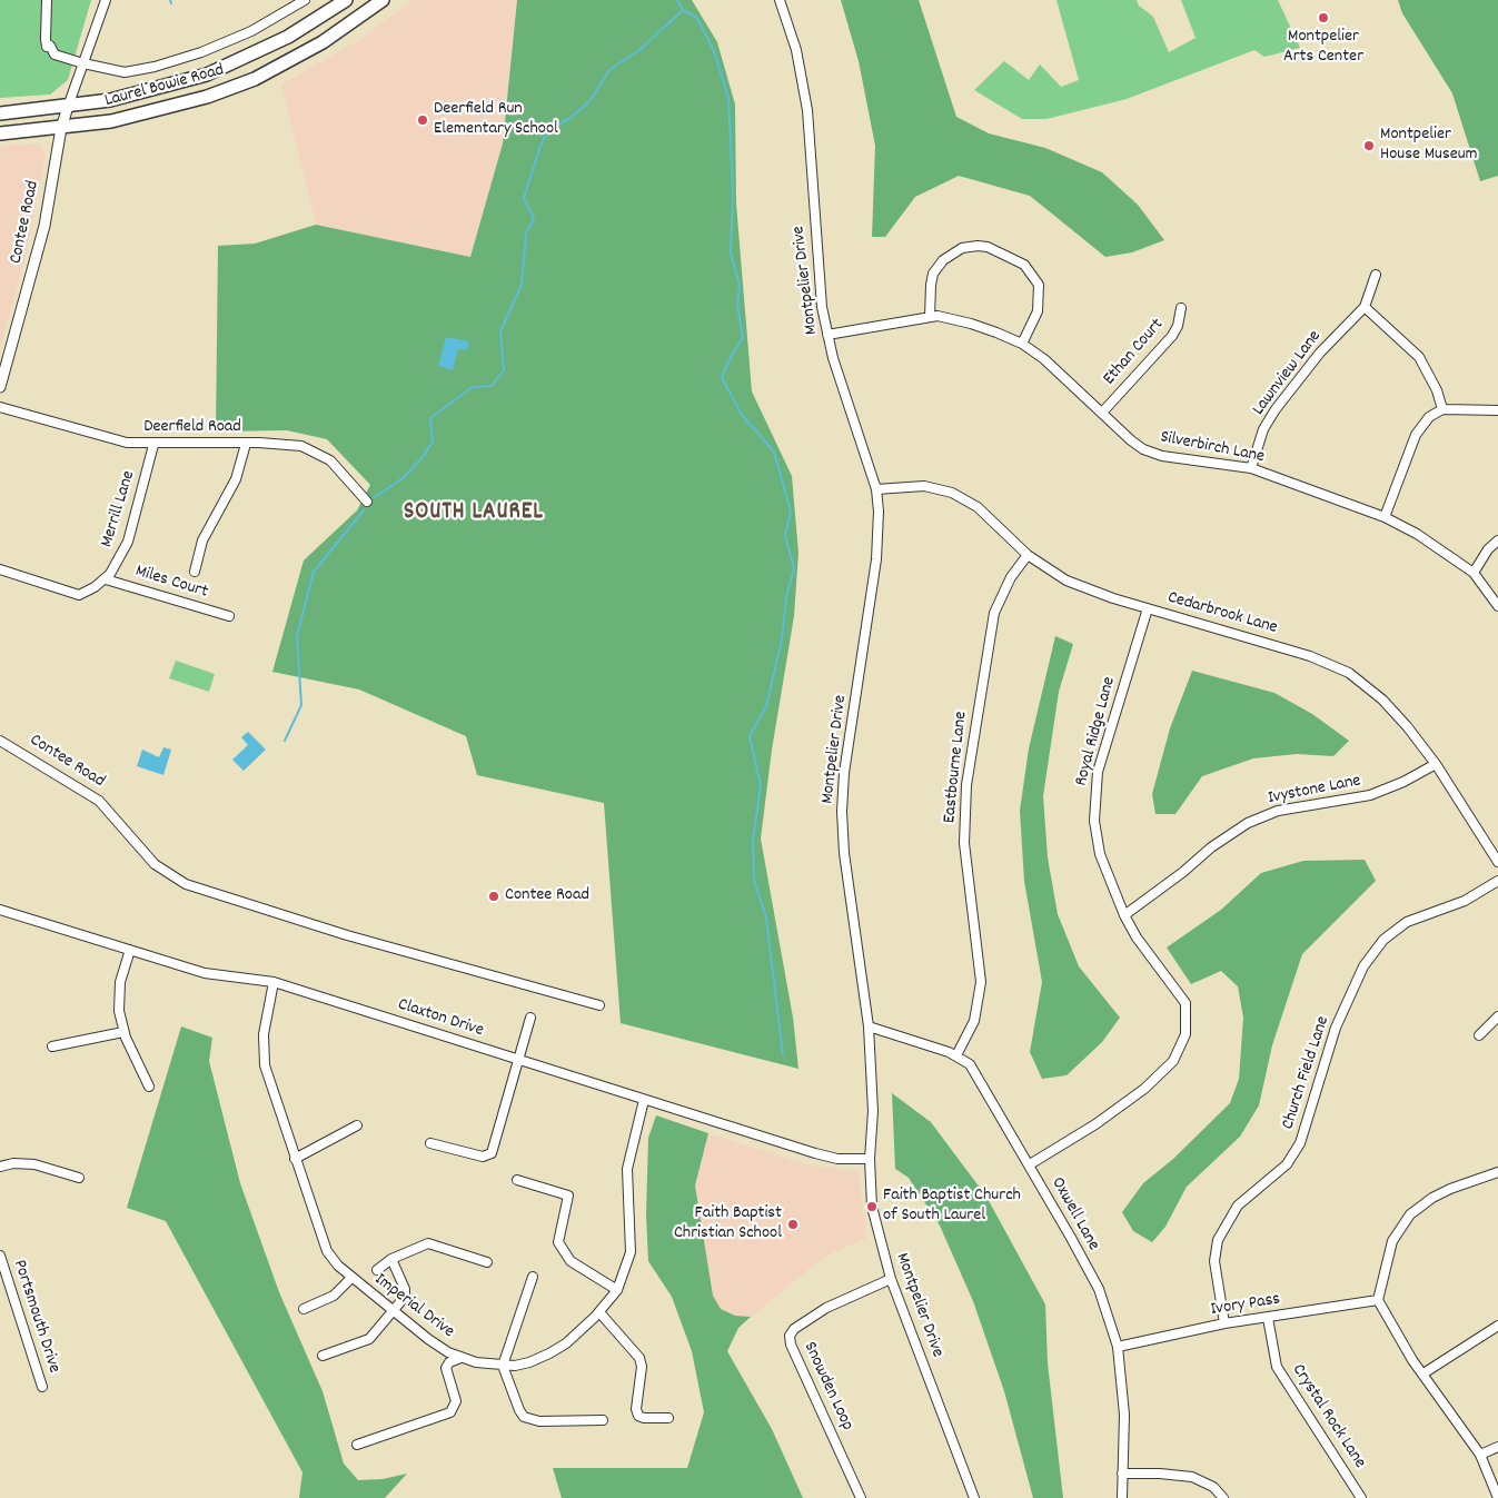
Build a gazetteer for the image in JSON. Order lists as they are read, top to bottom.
{
  "streets": {
    "main road": ["Laurel Bowie Road"],
    "street": [
      "Contee Road",
      "Montpelier Drive",
      "Ethan Court",
      "Lawnview Lane",
      "Deerfield Road",
      "Silverbirch Lane",
      "Merrill Lane",
      "Miles Court",
      "Cedarbrook Lane",
      "Royal Ridge Lane",
      "Eastbourne Lane",
      "Ivystone Lane",
      "Claxton Drive",
      "Church Field Lane",
      "Oxwell Lane",
      "Ivory Pass",
      "Imperial Drive",
      "Portsmouth Drive",
      "Snowden Loop",
      "Crystal Rock Lane"
    ]
  },
  "crossings": [
    ["Laurel Bowie Road", "Contee Road"],
    ["Montpelier Drive", "Silverbirch Lane"],
    ["Montpelier Drive", "Cedarbrook Lane"],
    ["Montpelier Drive", "Claxton Drive"],
    ["Montpelier Drive", "Oxwell Lane"],
    ["Montpelier Drive", "Snowden Loop"],
    ["Ethan Court", "Silverbirch Lane"],
    ["Lawnview Lane", "Silverbirch Lane"],
    ["Deerfield Road", "Merrill Lane"],
    ["Merrill Lane", "Miles Court"],
    ["Cedarbrook Lane", "Royal Ridge Lane"],
    ["Cedarbrook Lane", "Eastbourne Lane"],
    ["Cedarbrook Lane", "Ivystone Lane"],
    ["Royal Ridge Lane", "Ivystone Lane"],
    ["Royal Ridge Lane", "Oxwell Lane"],
    ["Eastbourne Lane", "Oxwell Lane"],
    ["Claxton Drive", "Imperial Drive"],
    ["Church Field Lane", "Ivory Pass"],
    ["Oxwell Lane", "Ivory Pass"],
    ["Ivory Pass", "Crystal Rock Lane"]
  ],
  "districts": ["SOUTH LAUREL"],
  "places": [
    "Montpelier Arts Center",
    "Deerfield Run Elementary School",
    "Montpelier House Museum",
    "Contee Road",
    "Faith Baptist Church of South Laurel",
    "Faith Baptist Christian School"
  ]
}
